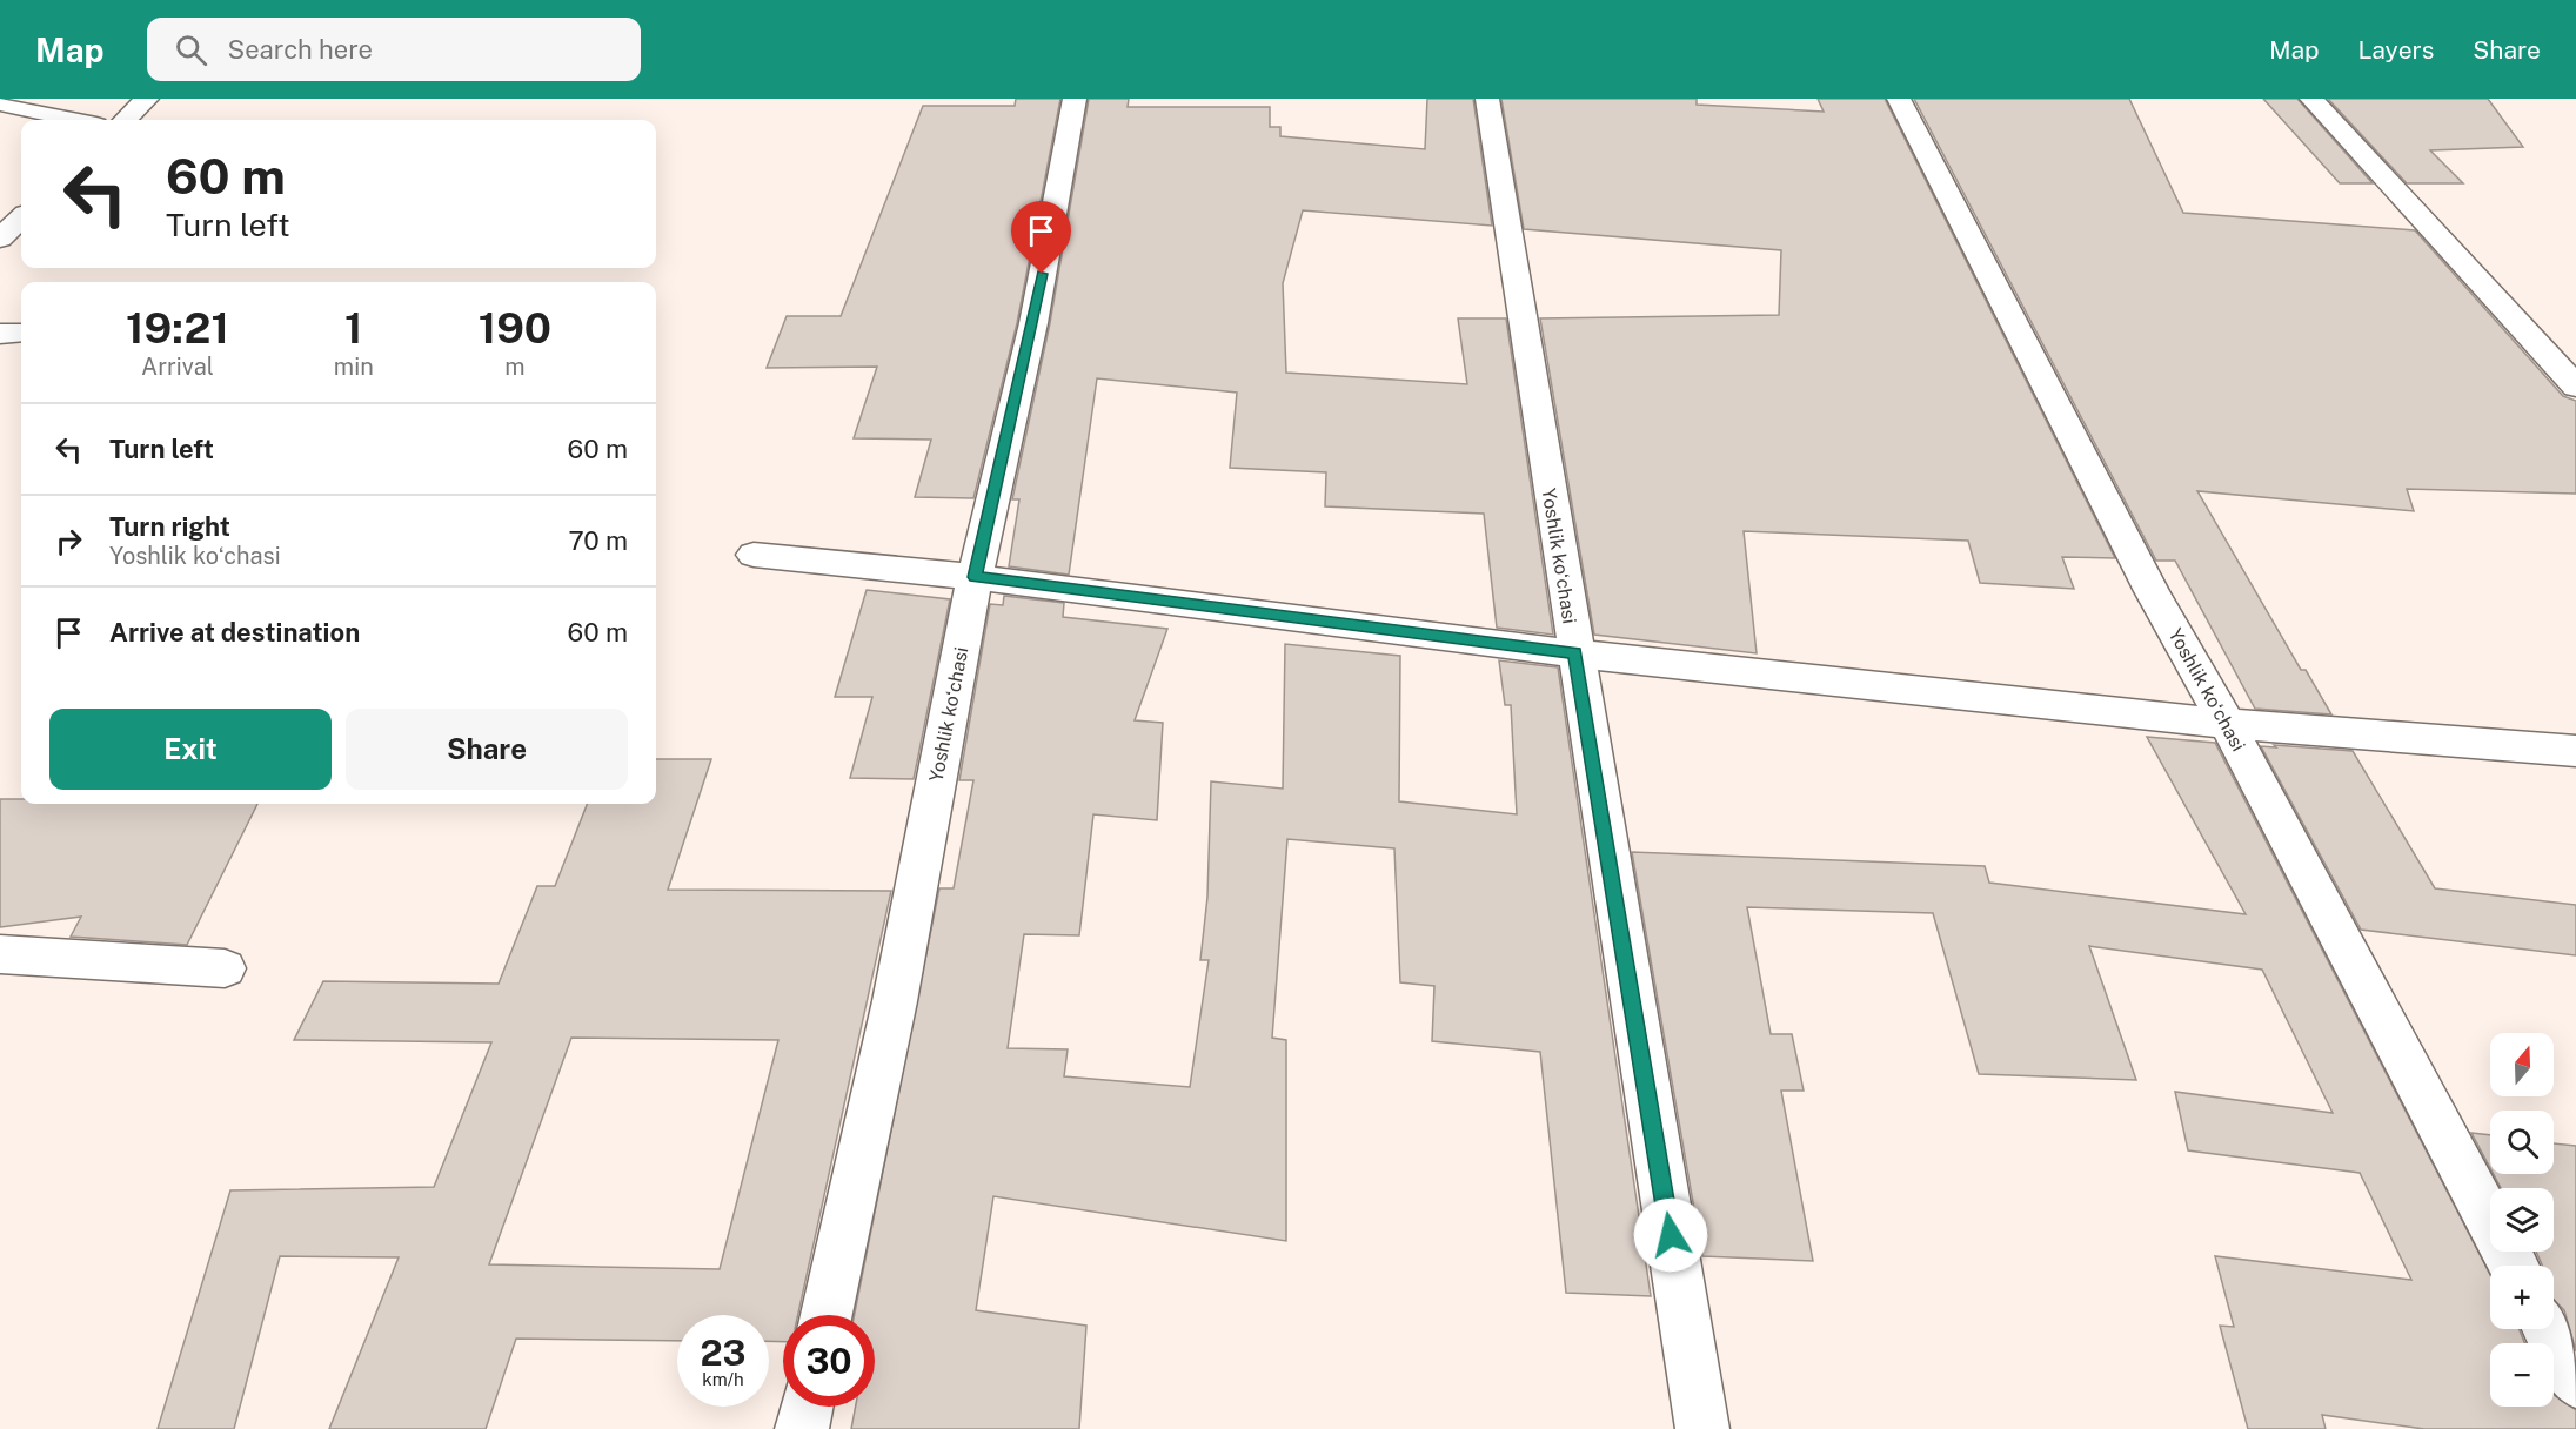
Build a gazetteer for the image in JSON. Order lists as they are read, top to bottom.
{
  "streets": {
    "street": ["Yoshlik koʻchasi"]
  },
  "north": "top",
  "page": {
    "header": "Map",
    "search": "Search here",
    "nav": ["Map", "Layers", "Share"],
    "turn": ["60 m", "Turn left"],
    "eta": [
      "19:21",
      "Arrival",
      "1",
      "min",
      "190",
      "m"
    ],
    "list": [
      {
        "name": "Turn left",
        "value": "60 m"
      },
      {
        "name": "Turn right",
        "note": "Yoshlik koʻchasi",
        "value": "70 m"
      },
      {
        "name": "Arrive at destination",
        "value": "60 m"
      }
    ],
    "buttons": ["Exit", "Share"],
    "map_buttons": ["+", "−"],
    "speed": "23 km/h",
    "limit": "30"
  }
}
